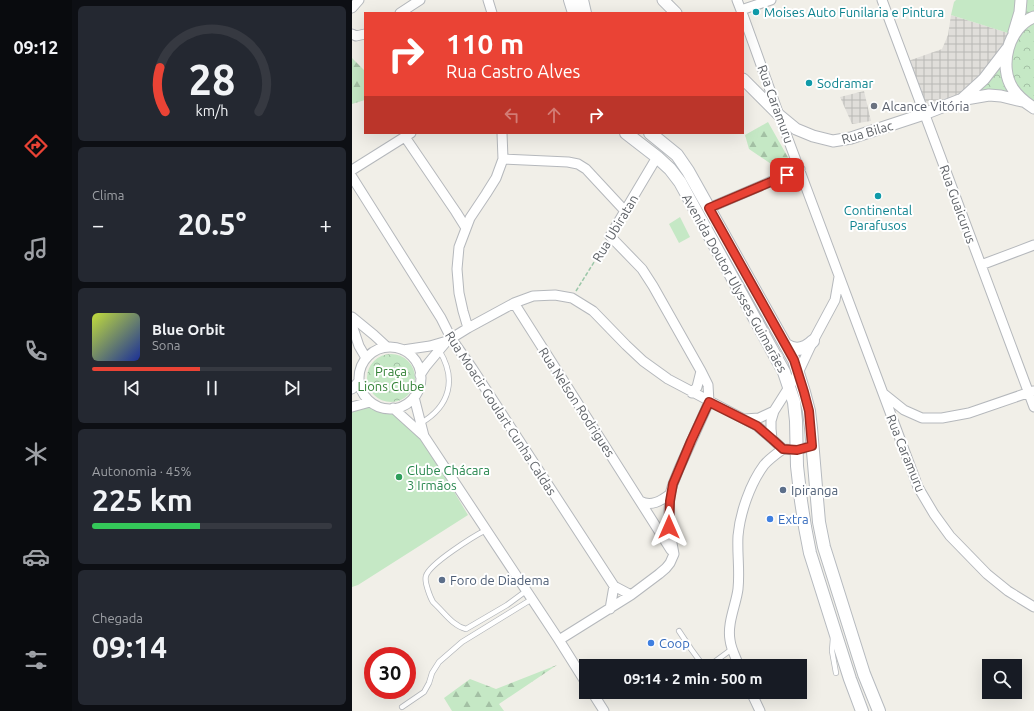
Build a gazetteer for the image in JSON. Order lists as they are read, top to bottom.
{
  "streets": {
    "main road": ["Avenida Doutor Ulysses Guimarães"],
    "street": [
      "Rua Caramuru",
      "Rua Bilac",
      "Rua Guaicurus",
      "Rua Ubiratan",
      "Rua Nelson Rodrigues",
      "Rua Moacir Goulart Cunha Caldas"
    ]
  },
  "crossings": [
    ["Rua Caramuru", "Rua Bilac"],
    ["Rua Bilac", "Rua Guaicurus"],
    ["Rua Ubiratan", "Avenida Doutor Ulysses Guimarães"]
  ],
  "parks": ["Praça Lions Clube"],
  "places": [
    "Moises Auto Funilaria e Pintura",
    "Sodramar",
    "Alcance Vitória",
    "Continental Parafusos",
    "Clube Chácara 3 Irmãos",
    "Ipiranga",
    "Extra",
    "Foro de Diadema",
    "Coop"
  ],
  "page": {
    "tabs": "09:12",
    "turn": ["110 m", "Rua Castro Alves"],
    "tile": [
      "Clima",
      ["Autonomia · 45%", "225 km"],
      ["Chegada", "09:14"]
    ],
    "heat": ["−", "20.5°", "+"],
    "song": ["Blue Orbit", "Sona"],
    "limit": "30",
    "trip": "09:14 · 2 min · 500 m",
    "gauge": ["28", "km/h"]
  }
}
